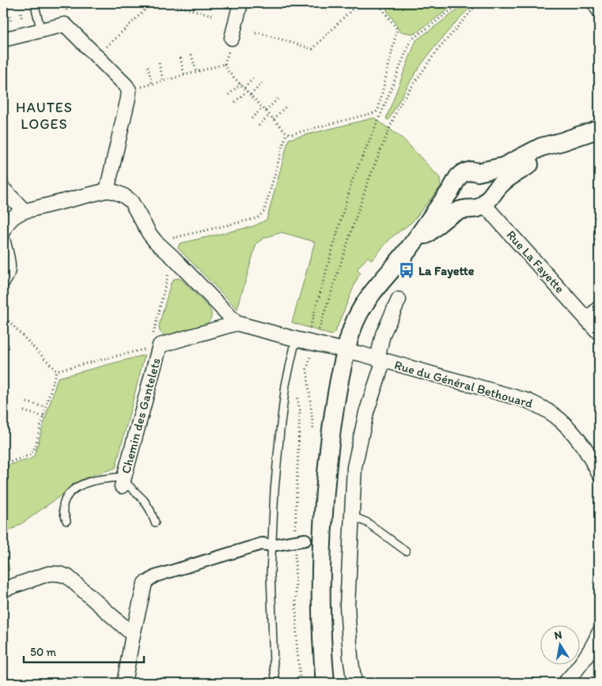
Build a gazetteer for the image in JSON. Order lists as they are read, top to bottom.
{
  "streets": {
    "street": ["Rue La Fayette", "Rue du Général Bethouard", "Chemin des Gantelets"]
  },
  "districts": ["HAUTES LOGES"],
  "places": {
    "bus stop": ["La Fayette"]
  },
  "scale_bar": "50 m",
  "north": "top"
}
